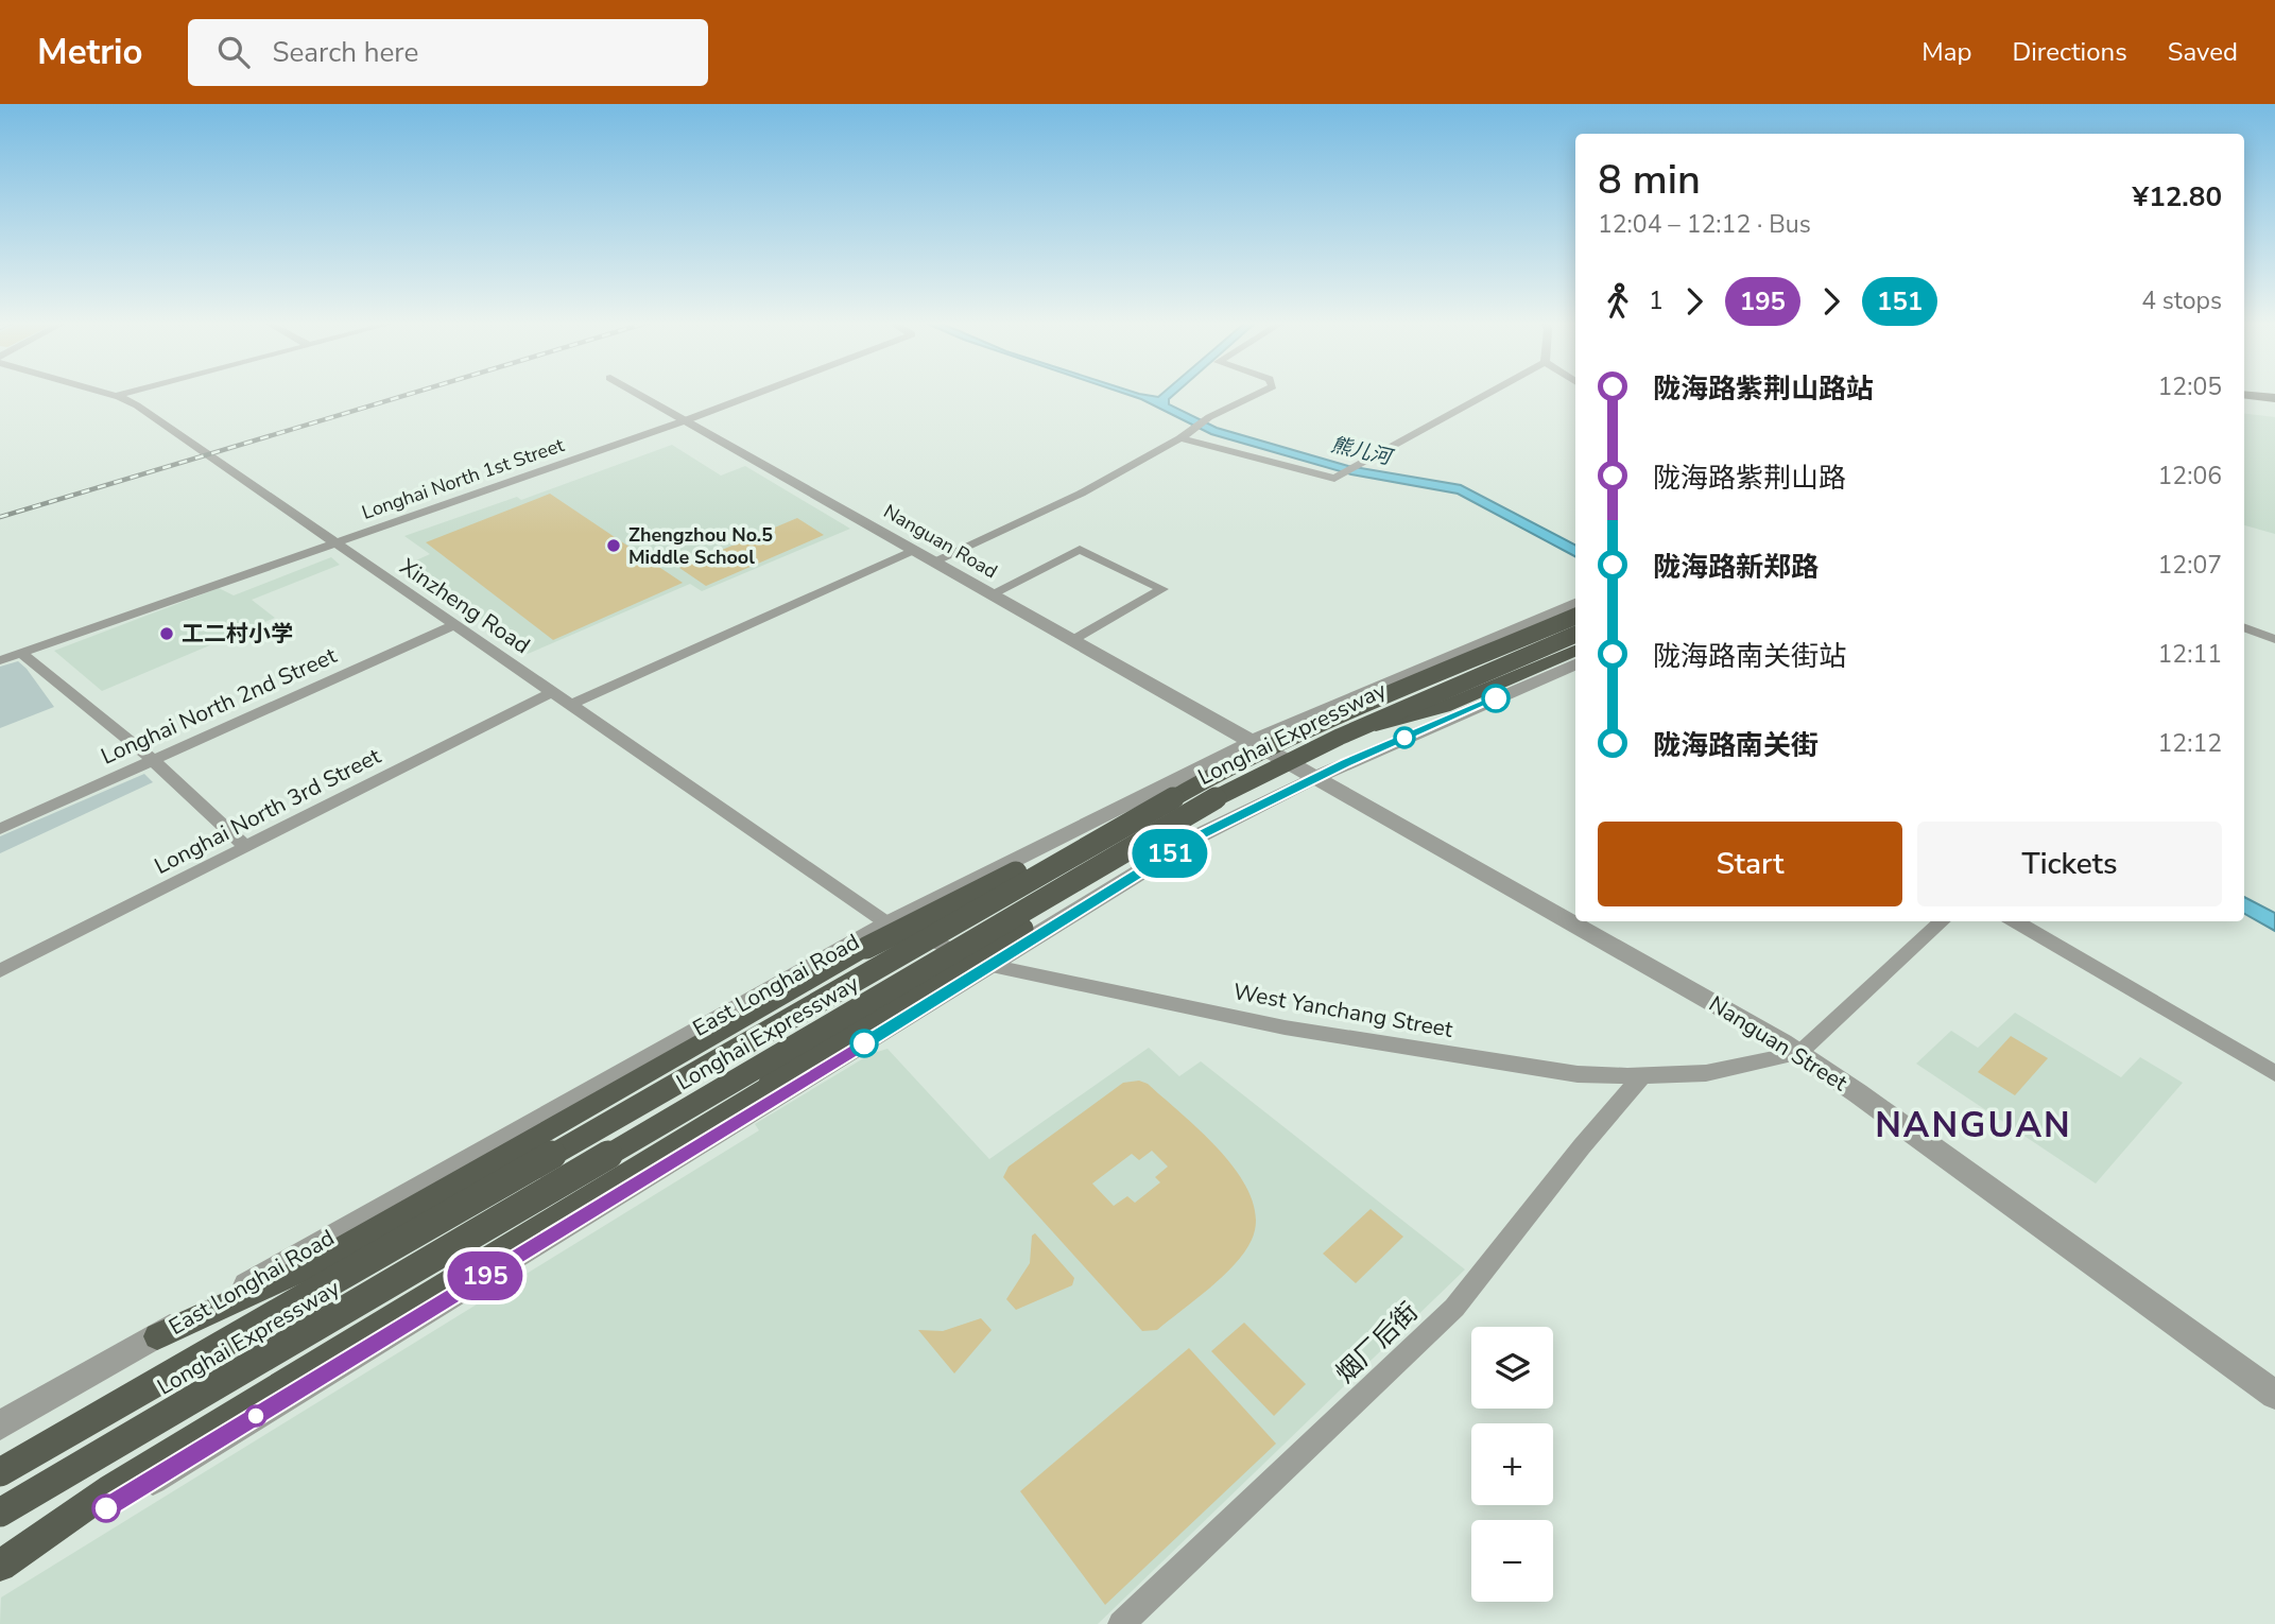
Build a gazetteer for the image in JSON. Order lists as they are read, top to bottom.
{
  "streets": {
    "highway": ["Longhai Expressway"],
    "street": [
      "Longhai North 1st Street",
      "Nanguan Road",
      "Xinzheng Road",
      "Longhai North 2nd Street",
      "Longhai North 3rd Street",
      "East Longhai Road",
      "West Yanchang Street",
      "Nanguan Street",
      "烟厂后街"
    ]
  },
  "crossings": [
    ["Longhai North 1st Street", "Nanguan Road"],
    ["Longhai North 1st Street", "Xinzheng Road"],
    ["Nanguan Road", "East Longhai Road"],
    ["Nanguan Road", "Nanguan Street"],
    ["Xinzheng Road", "Longhai North 2nd Street"],
    ["Xinzheng Road", "Longhai North 3rd Street"],
    ["Xinzheng Road", "East Longhai Road"],
    ["Xinzheng Road", "West Yanchang Street"],
    ["East Longhai Road", "West Yanchang Street"],
    ["East Longhai Road", "Nanguan Street"],
    ["West Yanchang Street", "Nanguan Street"],
    ["West Yanchang Street", "烟厂后街"]
  ],
  "districts": ["NANGUAN"],
  "water": ["熊儿河"],
  "places": ["Zhengzhou No.5 Middle School", "工二村小学"],
  "lines": ["bus line 151", "bus line 195"],
  "page": {
    "header": "Metrio",
    "search": "Search here",
    "nav": ["Map", "Directions", "Saved"],
    "on_map": ["195", "151"],
    "heading": ["8 min", "12:04 – 12:12 · Bus", "¥12.80"],
    "legs": [
      "1",
      "195",
      "151",
      "4 stops"
    ],
    "list": [
      {
        "name": "陇海路紫荆山路站",
        "value": "12:05"
      },
      {
        "name": "陇海路紫荆山路",
        "value": "12:06"
      },
      {
        "name": "陇海路新郑路",
        "value": "12:07"
      },
      {
        "name": "陇海路南关街站",
        "value": "12:11"
      },
      {
        "name": "陇海路南关街",
        "value": "12:12"
      }
    ],
    "buttons": ["Start", "Tickets"],
    "map_buttons": ["+", "−"]
  }
}
